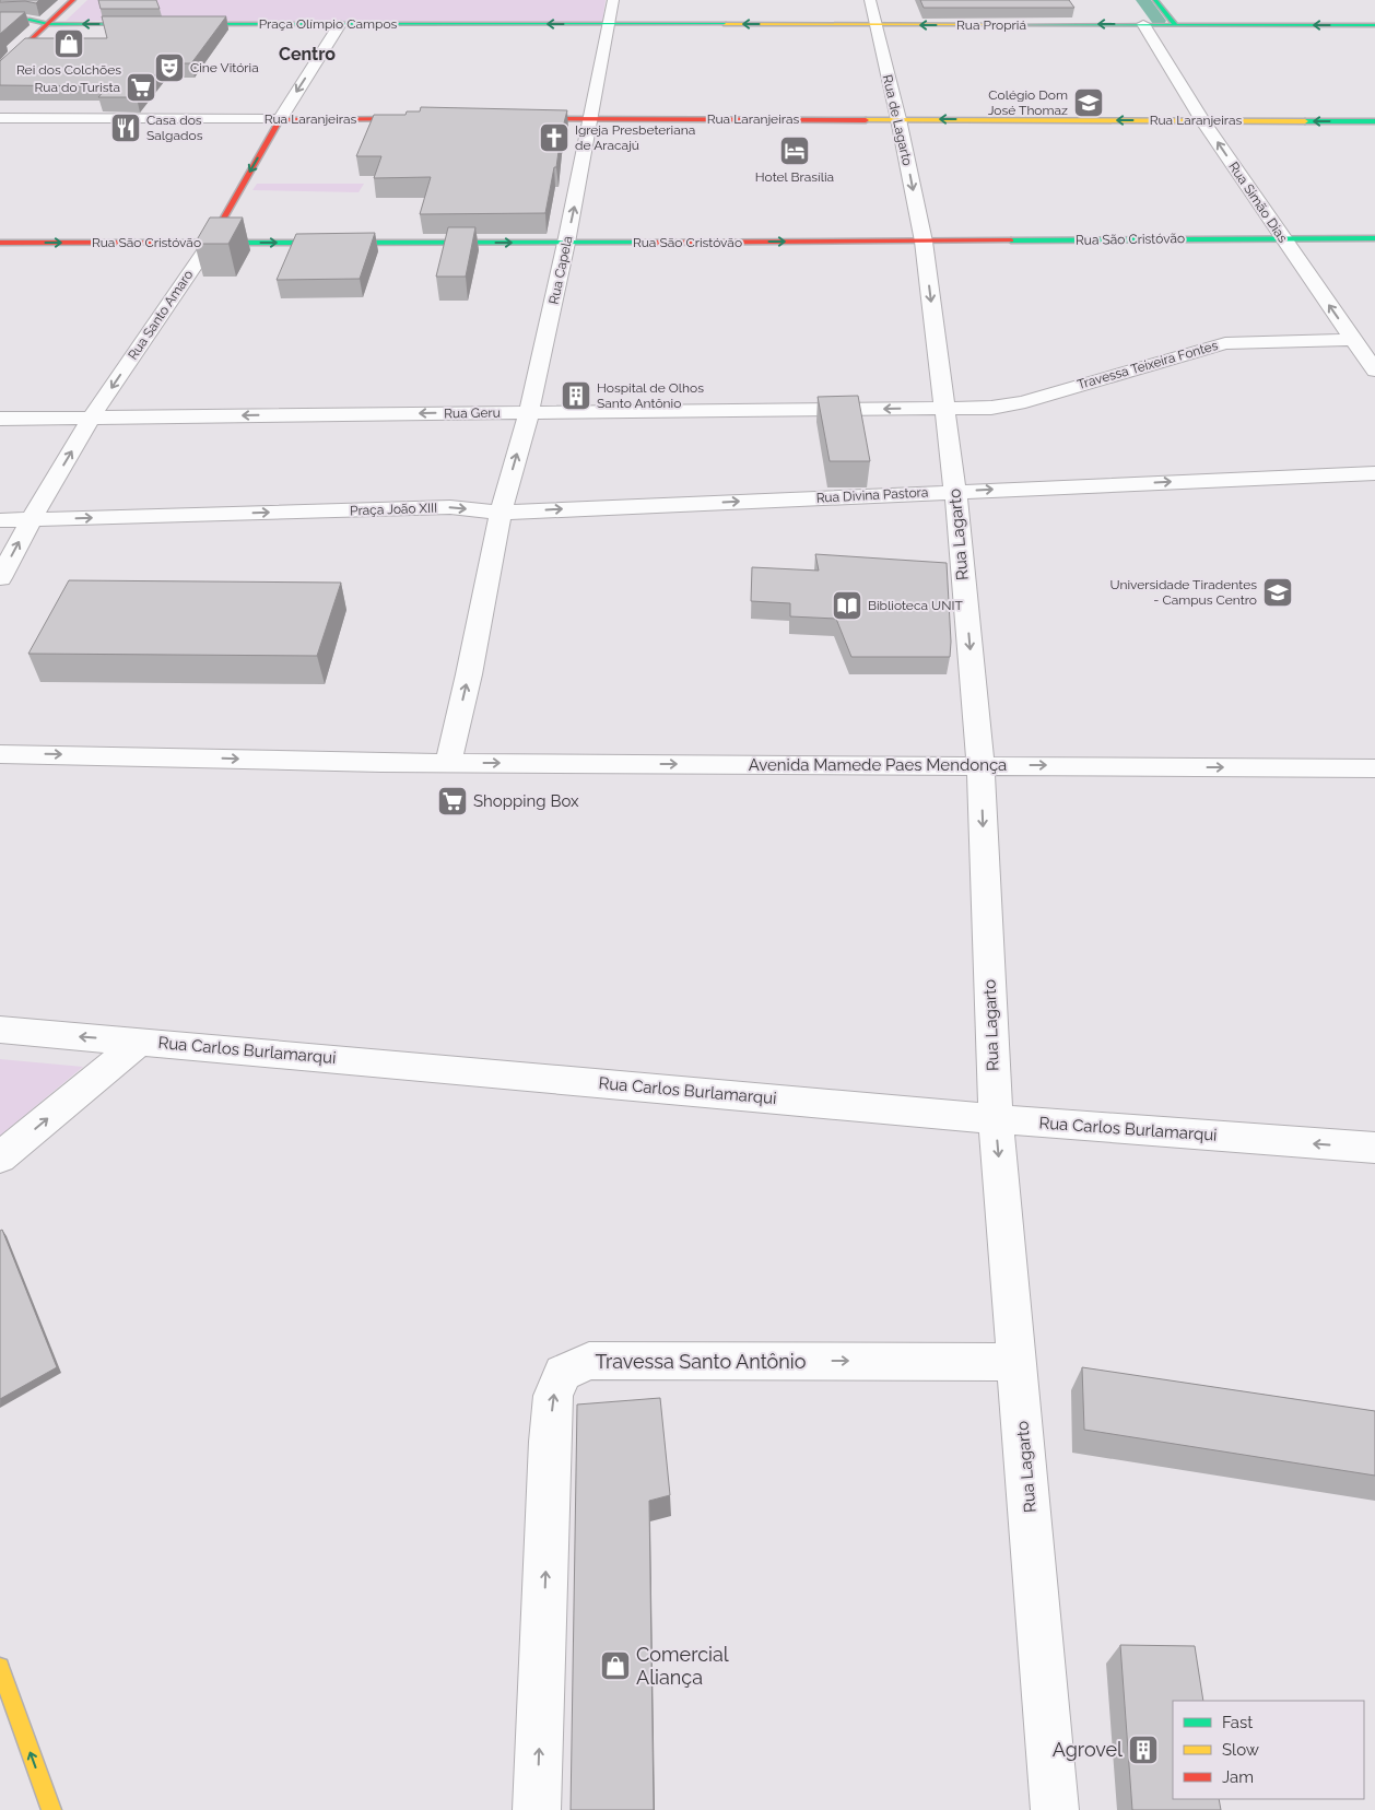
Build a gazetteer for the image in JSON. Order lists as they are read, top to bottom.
{
  "streets": {
    "street": [
      "Praça Olímpio Campos",
      "Rua Propriá",
      "Rua Laranjeiras",
      "Rua de Lagarto",
      "Rua Simão Dias",
      "Rua São Cristóvão",
      "Rua Capela",
      "Rua Santo Amaro",
      "Travessa Teixeira Fontes",
      "Rua Geru",
      "Rua Divina Pastora",
      "Praça João XIII",
      "Rua Lagarto",
      "Avenida Mamede Paes Mendonça",
      "Rua Carlos Burlamarqui",
      "Travessa Santo Antônio"
    ]
  },
  "crossings": [
    ["Praça Olímpio Campos", "Rua Propriá"],
    ["Praça Olímpio Campos", "Rua Capela"],
    ["Praça Olímpio Campos", "Rua Santo Amaro"],
    ["Rua Propriá", "Rua de Lagarto"],
    ["Rua Propriá", "Rua Simão Dias"],
    ["Rua Propriá", "Rua Capela"],
    ["Rua Laranjeiras", "Rua de Lagarto"],
    ["Rua Laranjeiras", "Rua Simão Dias"],
    ["Rua Laranjeiras", "Rua Capela"],
    ["Rua Laranjeiras", "Rua Santo Amaro"],
    ["Rua de Lagarto", "Rua São Cristóvão"],
    ["Rua de Lagarto", "Rua Lagarto"],
    ["Rua Simão Dias", "Rua São Cristóvão"],
    ["Rua Simão Dias", "Travessa Teixeira Fontes"],
    ["Rua São Cristóvão", "Rua Capela"],
    ["Rua São Cristóvão", "Rua Santo Amaro"],
    ["Rua São Cristóvão", "Rua Lagarto"],
    ["Rua Capela", "Rua Geru"],
    ["Rua Capela", "Rua Divina Pastora"],
    ["Rua Capela", "Praça João XIII"],
    ["Rua Santo Amaro", "Rua Geru"],
    ["Rua Santo Amaro", "Praça João XIII"],
    ["Travessa Teixeira Fontes", "Rua Geru"],
    ["Travessa Teixeira Fontes", "Rua Lagarto"],
    ["Rua Geru", "Rua Lagarto"],
    ["Rua Divina Pastora", "Praça João XIII"],
    ["Rua Divina Pastora", "Rua Lagarto"],
    ["Rua Lagarto", "Avenida Mamede Paes Mendonça"],
    ["Rua Lagarto", "Rua Carlos Burlamarqui"],
    ["Rua Lagarto", "Travessa Santo Antônio"]
  ],
  "one_way": [
    "Praça Olímpio Campos",
    "Rua Propriá",
    "Rua de Lagarto",
    "Rua Simão Dias",
    "Rua São Cristóvão",
    "Rua Capela",
    "Rua Geru",
    "Rua Divina Pastora",
    "Praça João XIII",
    "Rua Lagarto",
    "Avenida Mamede Paes Mendonça",
    "Rua Carlos Burlamarqui"
  ],
  "districts": ["Centro"],
  "places": {
    "shop": ["Rei dos Colchões", "Comercial Aliança"],
    "theatre": ["Cine Vitória"],
    "supermarket": ["Rua do Turista", "Shopping Box"],
    "school or university": ["Colégio Dom José Thomaz", "Universidade Tiradentes - Campus Centro"],
    "restaurant": ["Casa dos Salgados"],
    "church": ["Igreja Presbeteriana de Aracajú"],
    "hotel": ["Hotel Brasília"],
    "building": ["Hospital de Olhos Santo Antônio", "Agrovel"],
    "library": ["Biblioteca UNIT"]
  },
  "legend": ["Fast", "Slow", "Jam"]
}
